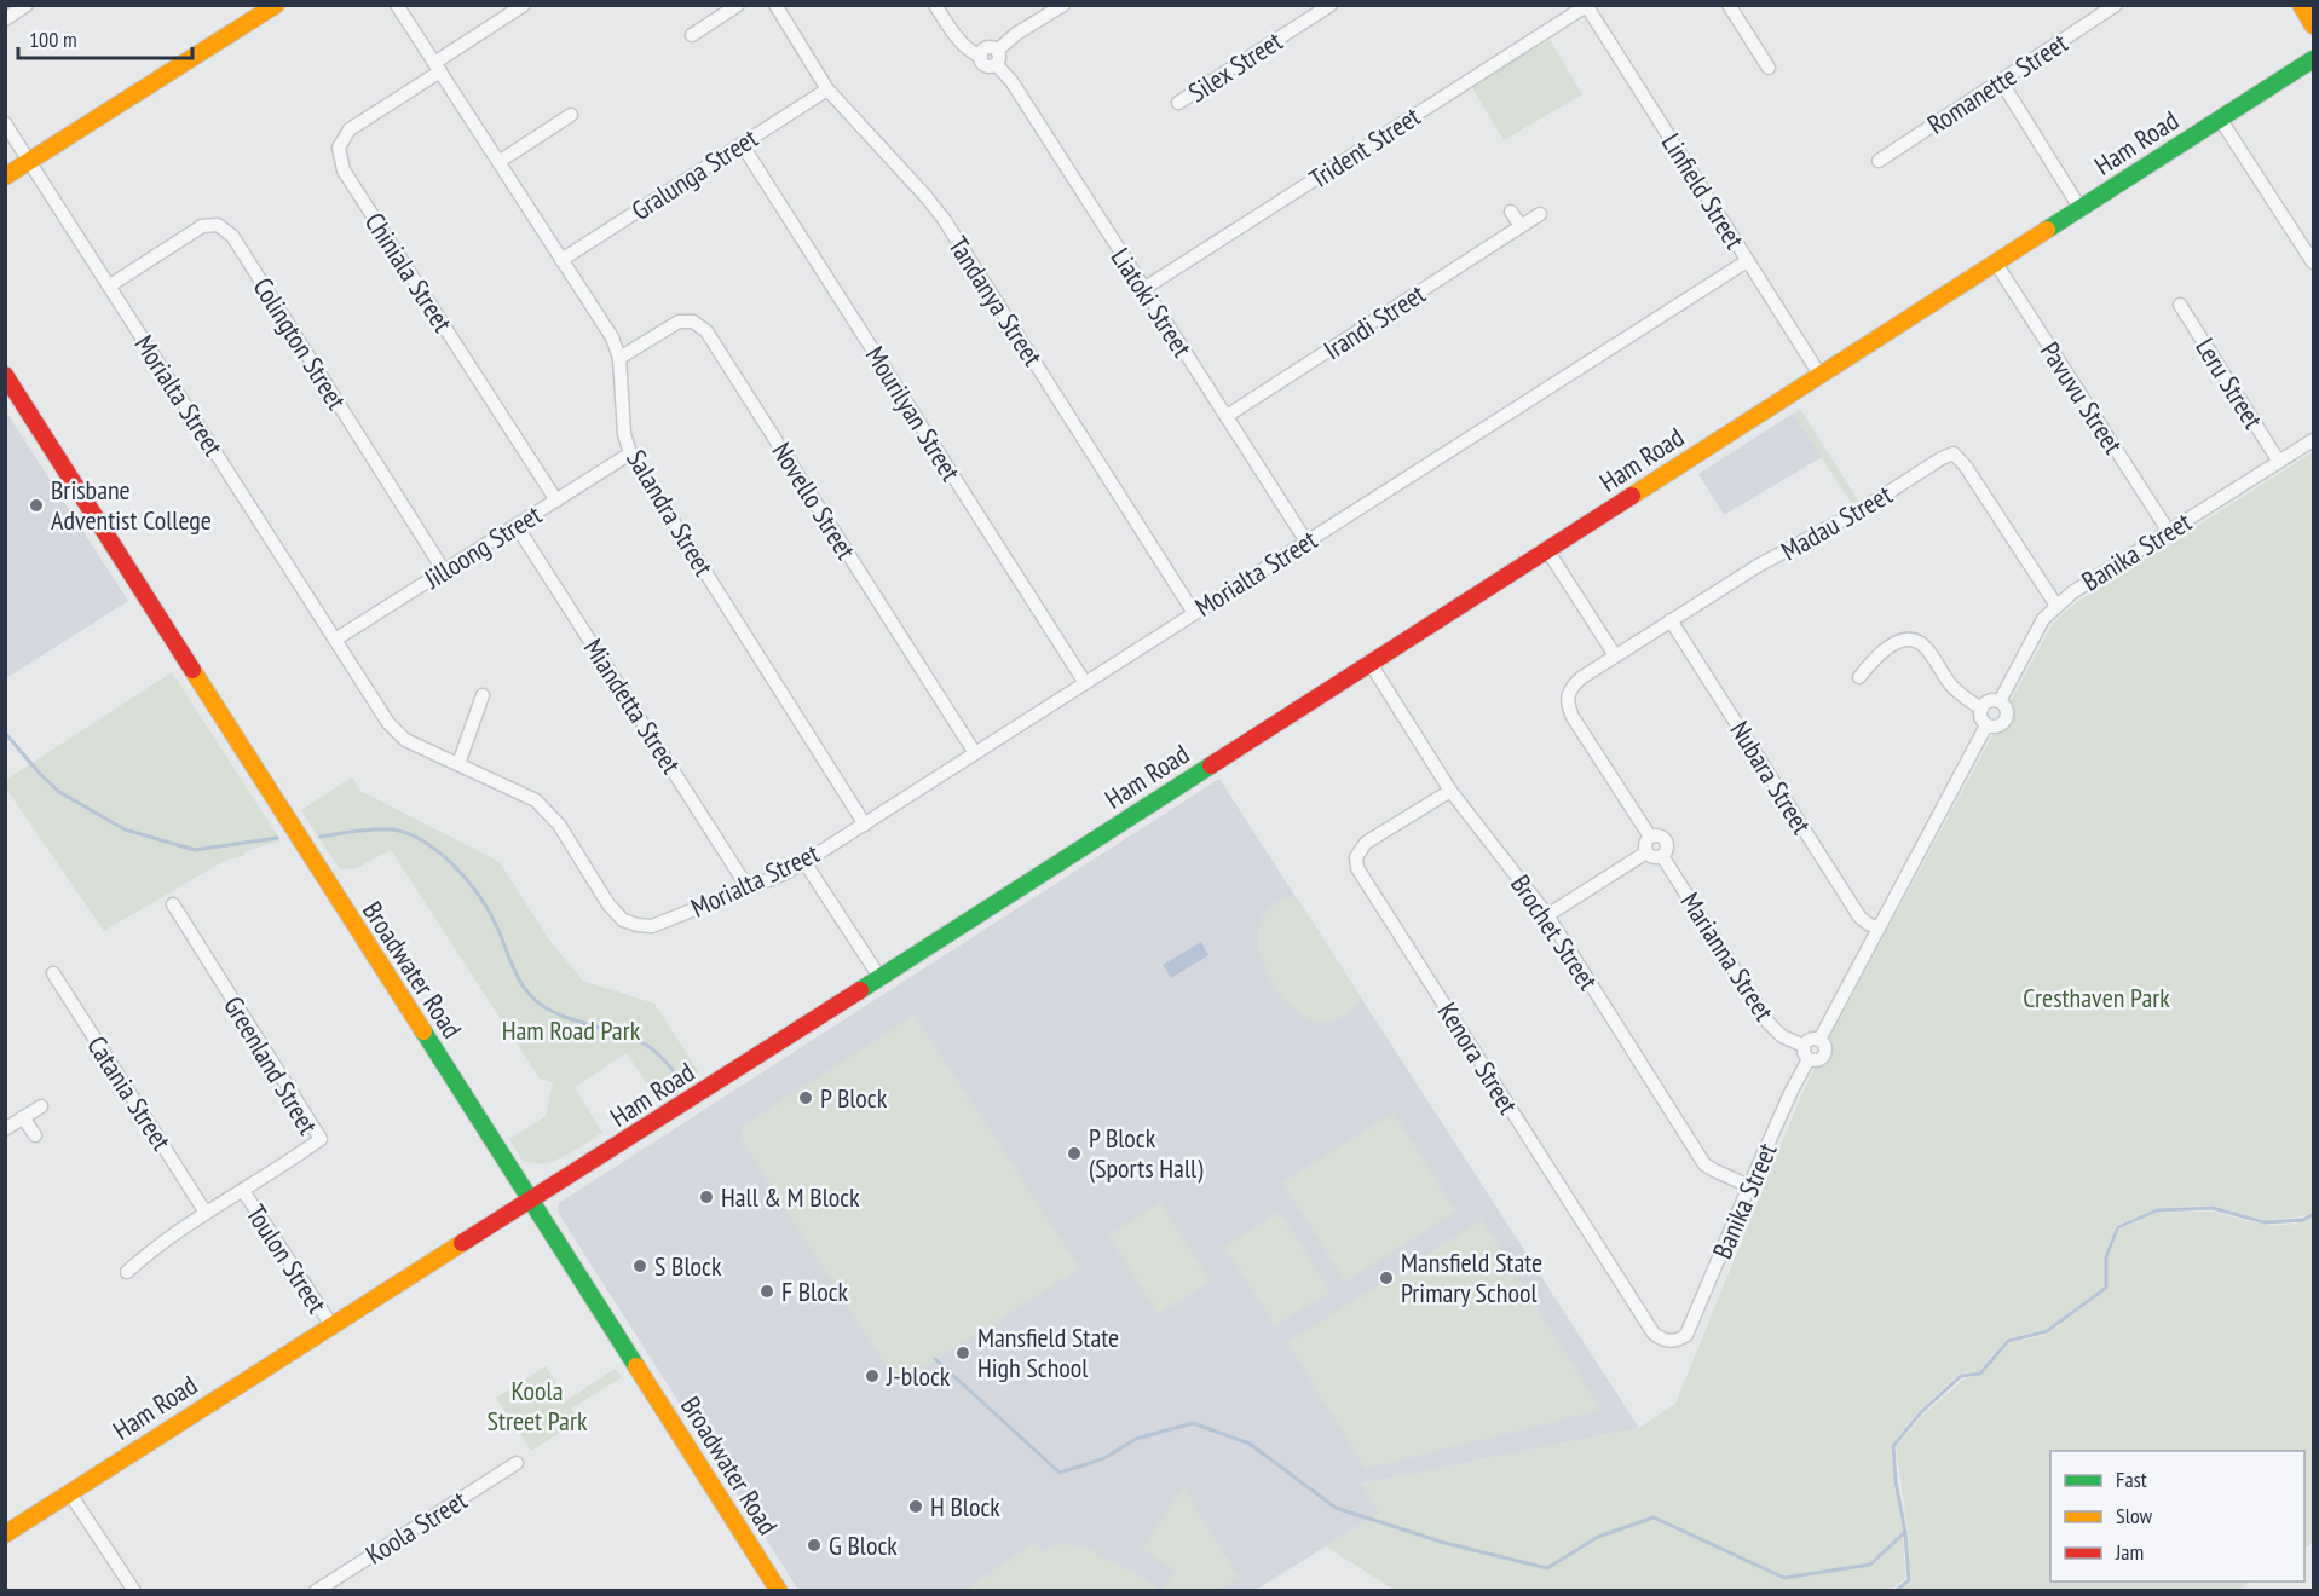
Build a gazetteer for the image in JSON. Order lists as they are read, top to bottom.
{
  "streets": {
    "street": [
      "Silex Street",
      "Romanette Street",
      "Ham Road",
      "Trident Street",
      "Gralunga Street",
      "Linfield Street",
      "Chiniala Street",
      "Tandanya Street",
      "Liatoki Street",
      "Irandi Street",
      "Colington Street",
      "Leru Street",
      "Morialta Street",
      "Pavuvu Street",
      "Mourilyan Street",
      "Novello Street",
      "Salandra Street",
      "Madau Street",
      "Jilloong Street",
      "Banika Street",
      "Miandetta Street",
      "Nubara Street",
      "Brochet Street",
      "Marianna Street",
      "Broadwater Road",
      "Kenora Street",
      "Greenland Street",
      "Catania Street",
      "Toulon Street",
      "Koola Street"
    ]
  },
  "crossings": [
    ["Ham Road", "Linfield Street"],
    ["Ham Road", "Pavuvu Street"],
    ["Ham Road", "Brochet Street"],
    ["Ham Road", "Broadwater Road"],
    ["Ham Road", "Toulon Street"],
    ["Trident Street", "Linfield Street"],
    ["Trident Street", "Liatoki Street"],
    ["Gralunga Street", "Tandanya Street"],
    ["Gralunga Street", "Mourilyan Street"],
    ["Gralunga Street", "Salandra Street"],
    ["Linfield Street", "Morialta Street"],
    ["Chiniala Street", "Salandra Street"],
    ["Chiniala Street", "Jilloong Street"],
    ["Tandanya Street", "Morialta Street"],
    ["Liatoki Street", "Irandi Street"],
    ["Liatoki Street", "Morialta Street"],
    ["Colington Street", "Morialta Street"],
    ["Colington Street", "Jilloong Street"],
    ["Leru Street", "Banika Street"],
    ["Morialta Street", "Mourilyan Street"],
    ["Morialta Street", "Novello Street"],
    ["Morialta Street", "Salandra Street"],
    ["Morialta Street", "Jilloong Street"],
    ["Morialta Street", "Miandetta Street"],
    ["Pavuvu Street", "Banika Street"],
    ["Novello Street", "Salandra Street"],
    ["Salandra Street", "Jilloong Street"],
    ["Madau Street", "Banika Street"],
    ["Madau Street", "Nubara Street"],
    ["Madau Street", "Marianna Street"],
    ["Jilloong Street", "Miandetta Street"],
    ["Banika Street", "Brochet Street"],
    ["Banika Street", "Marianna Street"],
    ["Banika Street", "Kenora Street"],
    ["Brochet Street", "Kenora Street"],
    ["Greenland Street", "Catania Street"],
    ["Greenland Street", "Toulon Street"]
  ],
  "parks": ["Cresthaven Park", "Ham Road Park", "Koola Street Park"],
  "places": [
    "Brisbane Adventist College",
    "P Block",
    "P Block (Sports Hall)",
    "Hall & M Block",
    "S Block",
    "Mansfield State Primary School",
    "F Block",
    "Mansfield State High School",
    "J-block",
    "H Block",
    "G Block"
  ],
  "legend": ["Fast", "Slow", "Jam"],
  "scale_bar": "100 m"
}
